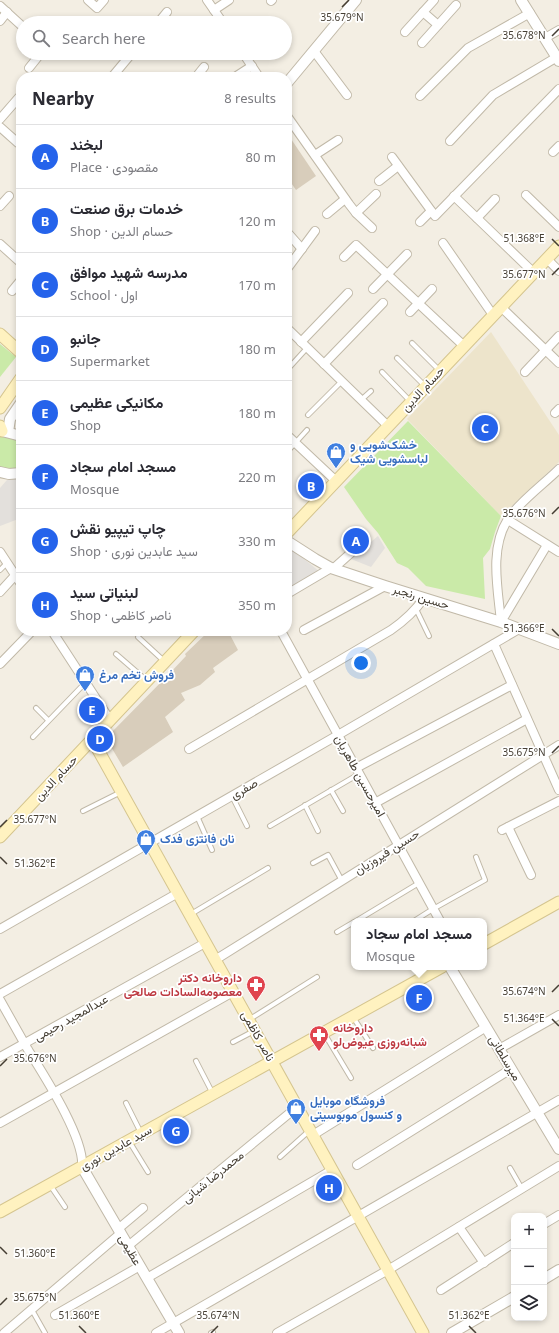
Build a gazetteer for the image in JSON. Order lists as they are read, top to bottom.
{
  "streets": {
    "main road": ["حسام الدین", "ناصر کاظمی", "سید عابدین نوری"],
    "street": [
      "حسین رنجبر",
      "امیرحسین طاهریان",
      "صفری",
      "حسین فیروزیان",
      "عبدالمجید رحیمی",
      "میرسلطانی",
      "محمدرضا شبانی",
      "عظیمی"
    ]
  },
  "crossings": [
    ["حسام الدین", "ناصر کاظمی"],
    ["حسین رنجبر", "صفری"],
    ["امیرحسین طاهریان", "صفری"],
    ["امیرحسین طاهریان", "حسین فیروزیان"],
    ["صفری", "ناصر کاظمی"],
    ["حسین فیروزیان", "ناصر کاظمی"],
    ["عبدالمجید رحیمی", "ناصر کاظمی"],
    ["ناصر کاظمی", "سید عابدین نوری"],
    ["ناصر کاظمی", "محمدرضا شبانی"],
    ["سید عابدین نوری", "عظیمی"],
    ["محمدرضا شبانی", "عظیمی"]
  ],
  "places": {
    "shop": [
      "خشک‌شویی و لباسشویی شیک",
      "فروش تخم مرغ",
      "نان فانتزی فدک",
      "فروشگاه موبایل و کنسول موبوسیتی"
    ],
    "pharmacy": ["داروخانه دکتر معصومه‌السادات صالحی", "داروخانه شبانه‌روزی عیوض‌لو"]
  },
  "page": {
    "search": "Search here",
    "heading": ["Nearby", "8 results"],
    "list": [
      {
        "mark": "A",
        "name": "لبخند",
        "note": "Place · مقصودی",
        "value": "80 m"
      },
      {
        "mark": "B",
        "name": "خدمات برق صنعت",
        "note": "Shop · حسام الدین",
        "value": "120 m"
      },
      {
        "mark": "C",
        "name": "مدرسه شهید موافق",
        "note": "School · اول",
        "value": "170 m"
      },
      {
        "mark": "D",
        "name": "جانبو",
        "note": "Supermarket",
        "value": "180 m"
      },
      {
        "mark": "E",
        "name": "مکانیکی عظیمی",
        "note": "Shop",
        "value": "180 m"
      },
      {
        "mark": "F",
        "name": "مسجد امام سجاد",
        "note": "Mosque",
        "value": "220 m"
      },
      {
        "mark": "G",
        "name": "چاپ تیپیو نقش",
        "note": "Shop · سید عابدین نوری",
        "value": "330 m"
      },
      {
        "mark": "H",
        "name": "لبنیاتی سید",
        "note": "Shop · ناصر کاظمی",
        "value": "350 m"
      }
    ],
    "pins": [
      "C",
      "B",
      "A",
      "E",
      "D",
      "F",
      "G",
      "H"
    ],
    "popup": ["مسجد امام سجاد", "Mosque"],
    "map_buttons": ["+", "−"]
  },
  "coordinates": [
    "35.679°N",
    "35.678°N",
    "51.368°E",
    "35.677°N",
    "35.676°N",
    "51.366°E",
    "35.675°N",
    "51.362°E",
    "35.674°N",
    "51.364°E",
    "51.360°E"
  ]
}
